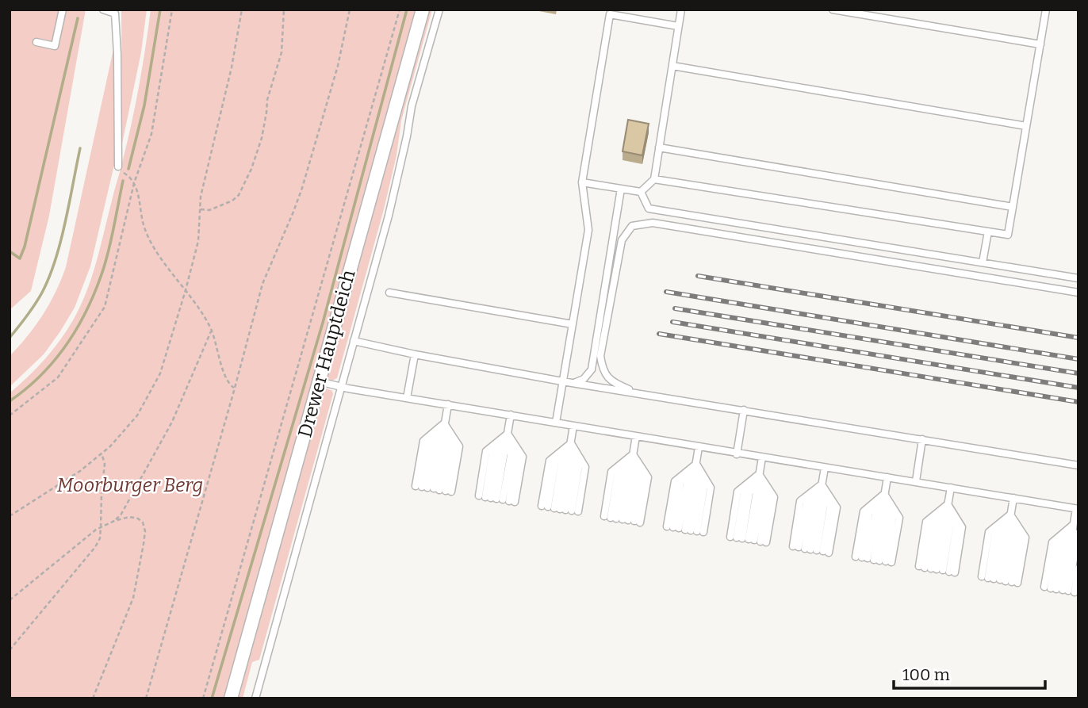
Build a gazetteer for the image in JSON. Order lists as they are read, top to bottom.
{
  "streets": {
    "street": ["Drewer Hauptdeich"]
  },
  "parks": ["Moorburger Berg"],
  "scale_bar": "100 m"
}
